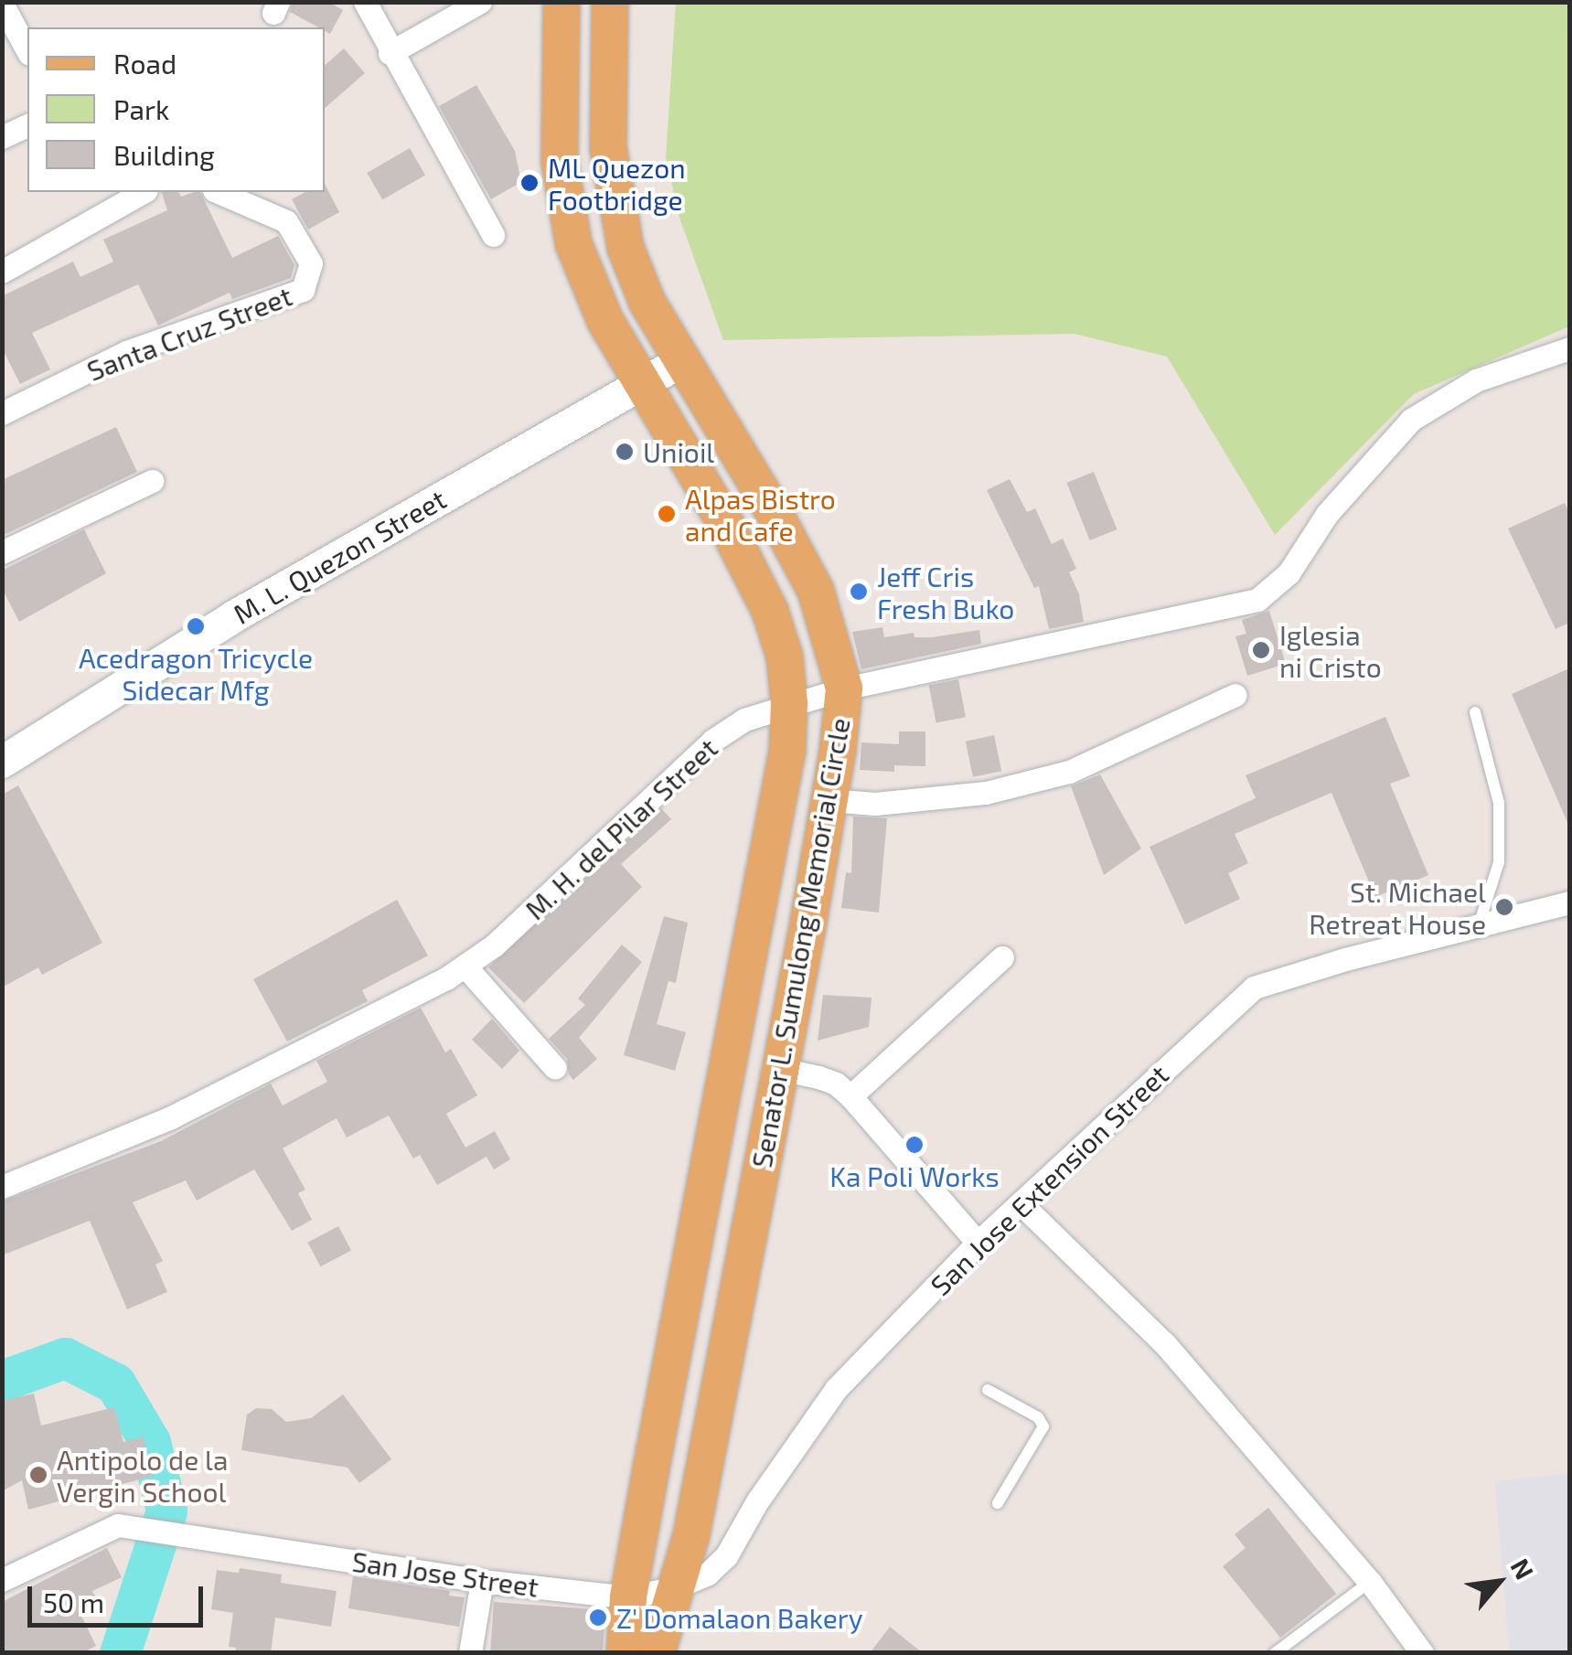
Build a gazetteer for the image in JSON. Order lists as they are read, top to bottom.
{
  "streets": {
    "main road": ["Senator L. Sumulong Memorial Circle"],
    "street": [
      "Santa Cruz Street",
      "M. L. Quezon Street",
      "M. H. del Pilar Street",
      "San Jose Extension Street",
      "San Jose Street"
    ]
  },
  "crossings": [
    ["M. L. Quezon Street", "Senator L. Sumulong Memorial Circle"],
    ["M. H. del Pilar Street", "Senator L. Sumulong Memorial Circle"],
    ["Senator L. Sumulong Memorial Circle", "San Jose Extension Street"],
    ["Senator L. Sumulong Memorial Circle", "San Jose Street"],
    ["San Jose Extension Street", "San Jose Street"]
  ],
  "places": [
    "ML Quezon Footbridge",
    "Unioil",
    "Alpas Bistro and Cafe",
    "Jeff Cris Fresh Buko",
    "Acedragon Tricycle Sidecar Mfg",
    "Iglesia ni Cristo",
    "St. Michael Retreat House",
    "Ka Poli Works",
    "Antipolo de la Vergin School",
    "Z' Domalaon Bakery"
  ],
  "legend": ["Road", "Park", "Building"],
  "scale_bar": "50 m",
  "north": "top right"
}
